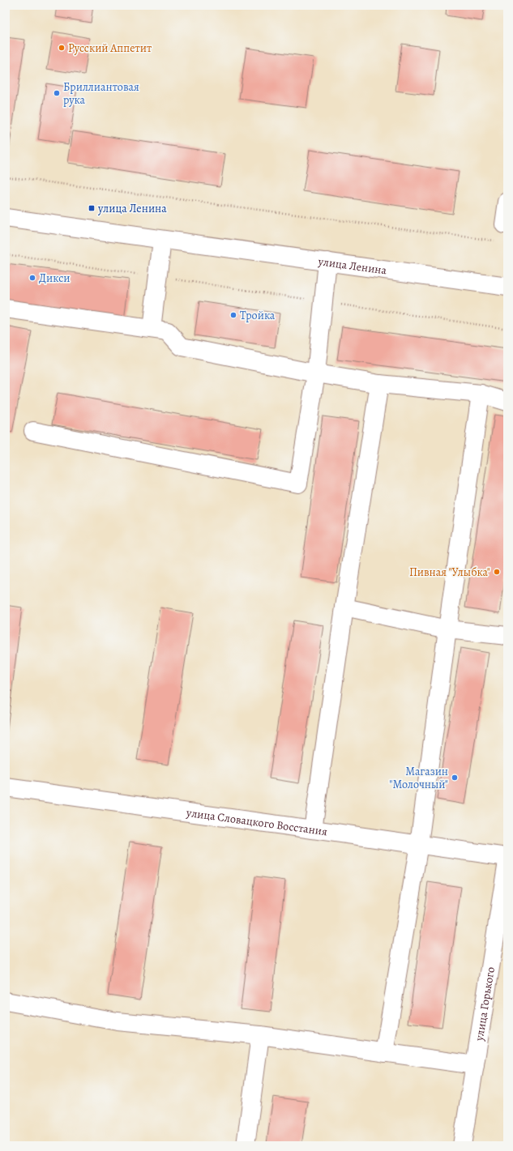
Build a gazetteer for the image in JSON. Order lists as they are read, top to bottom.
{
  "streets": {
    "street": ["улица Ленина", "улица Словацкого Восстания", "улица Горького"]
  },
  "places": {
    "other": [
      "Русский Аппетит",
      "Бриллиантовая рука",
      "Дикси",
      "Тройка",
      "Пивная \"Улыбка\"",
      "Магазин \"Молочный\""
    ],
    "transit": ["улица Ленина"]
  }
}
